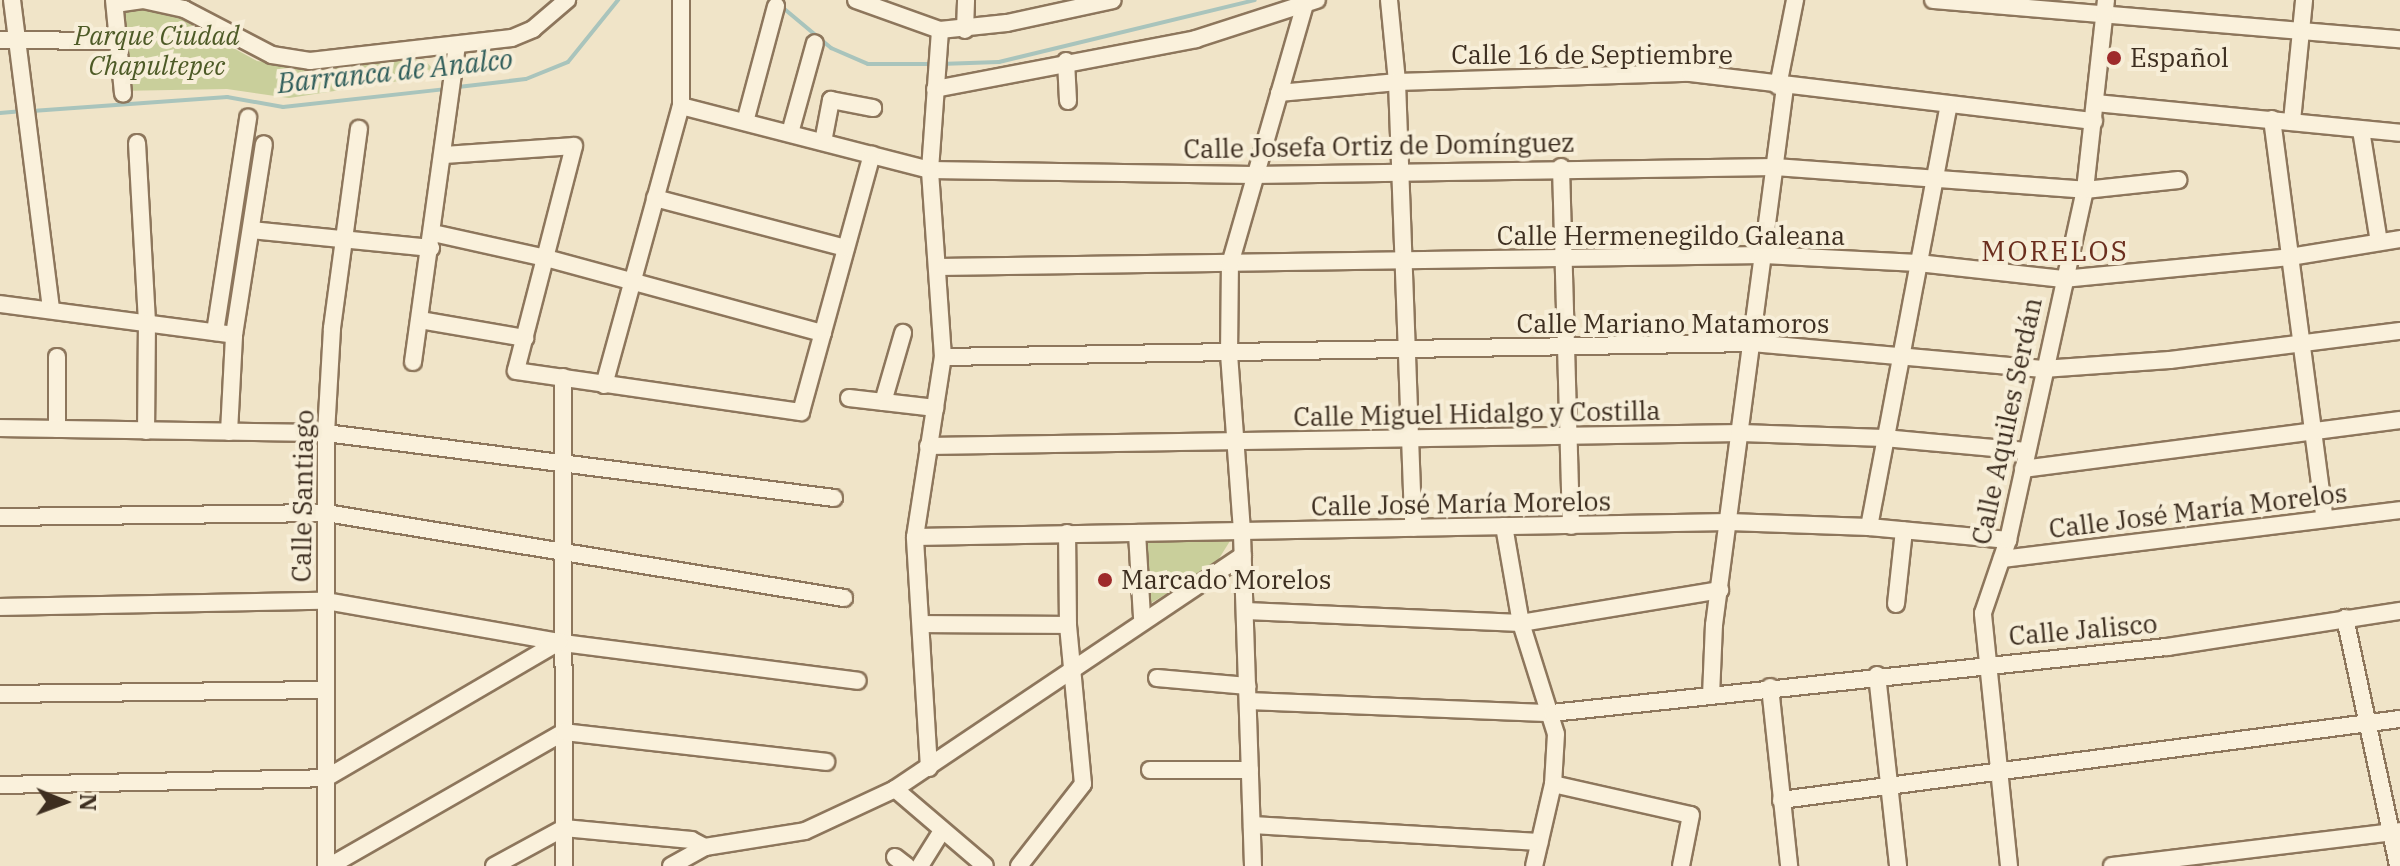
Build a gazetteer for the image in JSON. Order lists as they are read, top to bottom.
{
  "streets": {
    "street": [
      "Calle 16 de Septiembre",
      "Calle Josefa Ortiz de Domínguez",
      "Calle Hermenegildo Galeana",
      "Calle Mariano Matamoros",
      "Calle Miguel Hidalgo y Costilla",
      "Calle Aquiles Serdán",
      "Calle Santiago",
      "Calle José María Morelos",
      "Calle Jalisco"
    ]
  },
  "crossings": [
    ["Calle 16 de Septiembre", "Calle Aquiles Serdán"],
    ["Calle Josefa Ortiz de Domínguez", "Calle Aquiles Serdán"],
    ["Calle Hermenegildo Galeana", "Calle Aquiles Serdán"],
    ["Calle Mariano Matamoros", "Calle Aquiles Serdán"],
    ["Calle Miguel Hidalgo y Costilla", "Calle Aquiles Serdán"],
    ["Calle Aquiles Serdán", "Calle José María Morelos"],
    ["Calle Aquiles Serdán", "Calle Jalisco"]
  ],
  "districts": ["MORELOS"],
  "water": ["Barranca de Analco"],
  "parks": ["Parque Ciudad Chapultepec"],
  "places": ["Español", "Marcado Morelos"],
  "north": "right"
}
